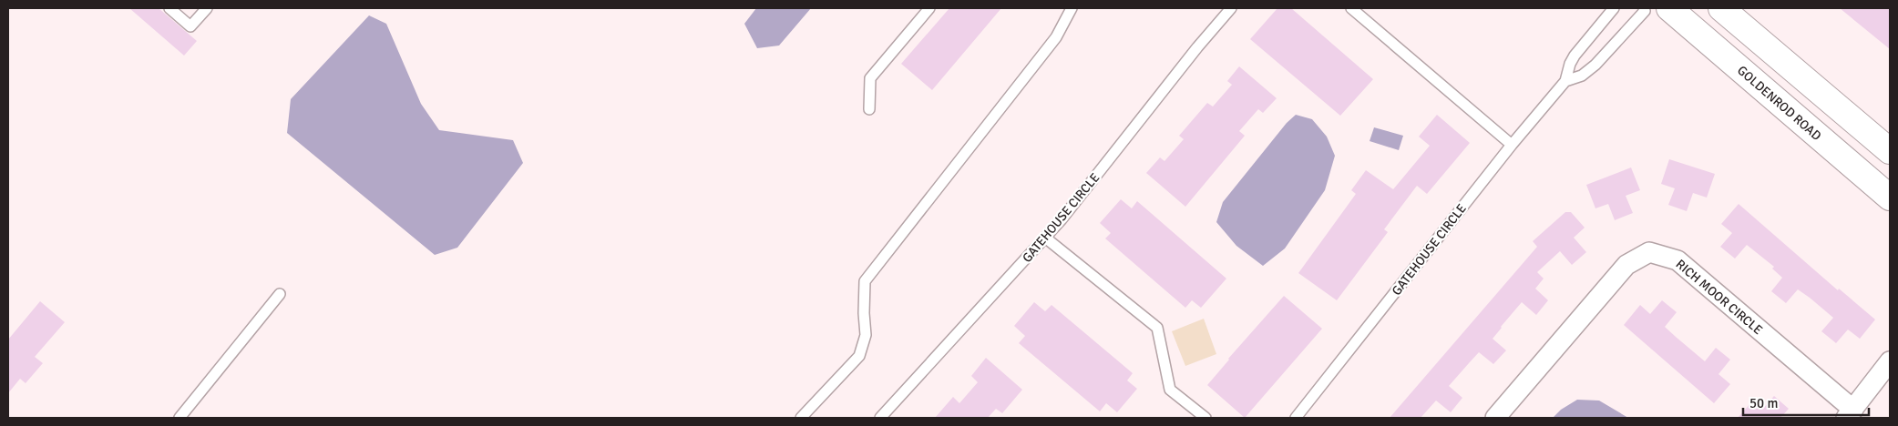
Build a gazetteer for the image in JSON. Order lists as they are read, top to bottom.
{
  "streets": {
    "main road": ["GOLDENROD ROAD"],
    "street": ["RICH MOOR CIRCLE"],
    "lane": ["GATEHOUSE CIRCLE"]
  },
  "scale_bar": "50 m"
}
